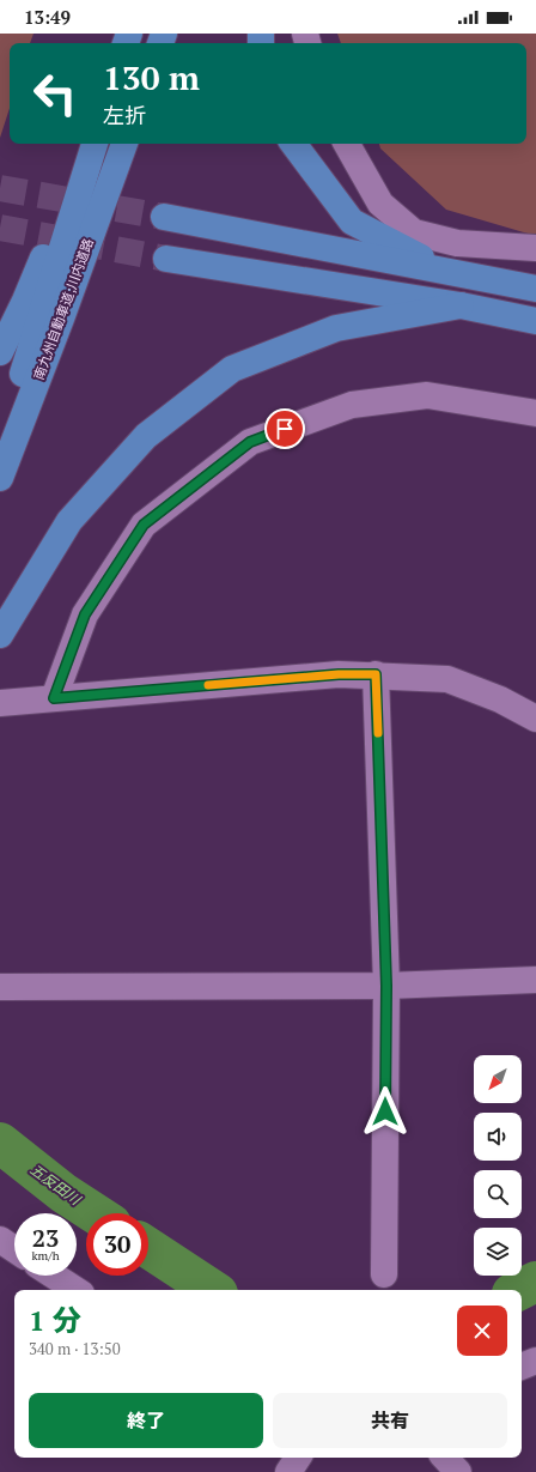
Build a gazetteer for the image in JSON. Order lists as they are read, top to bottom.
{
  "streets": {
    "highway": ["南九州自動車道;川内道路"]
  },
  "water": ["五反田川"],
  "north": "bottom left",
  "page": {
    "status": "13:49",
    "turn": ["130 m", "左折"],
    "speed": "23 km/h",
    "limit": "30",
    "heading": ["1 分", "340 m · 13:50"],
    "buttons": ["終了", "共有"]
  }
}
